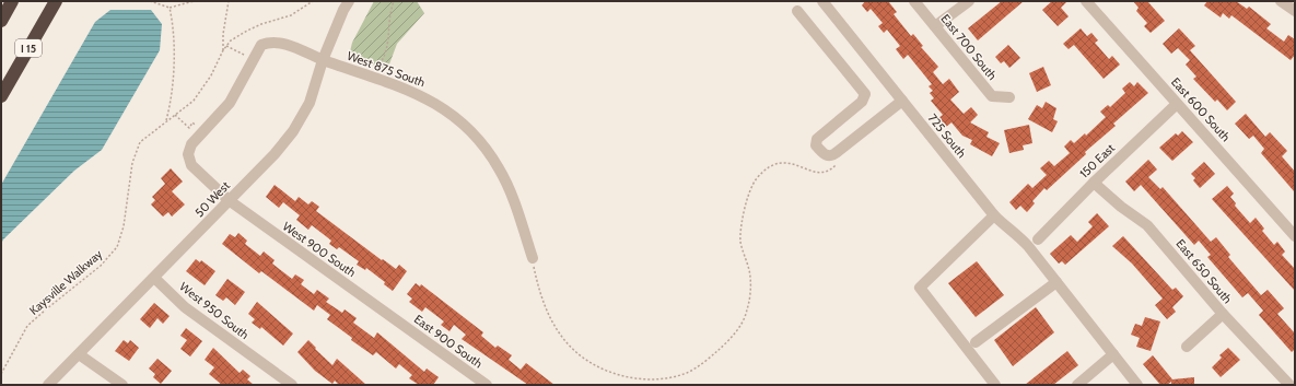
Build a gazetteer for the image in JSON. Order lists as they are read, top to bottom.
{
  "streets": {
    "highway": ["I 15"],
    "street": [
      "East 700 South",
      "West 875 South",
      "East 600 South",
      "725 South",
      "150 East",
      "50 West",
      "West 900 South",
      "East 650 South",
      "West 950 South",
      "East 900 South"
    ],
    "path": ["Kaysville Walkway"]
  },
  "crossings": [
    ["West 875 South", "50 West"],
    ["West 875 South", "West 900 South"],
    ["East 600 South", "150 East"],
    ["150 East", "East 650 South"],
    ["50 West", "West 900 South"],
    ["50 West", "West 950 South"],
    ["West 900 South", "East 900 South"]
  ]
}
